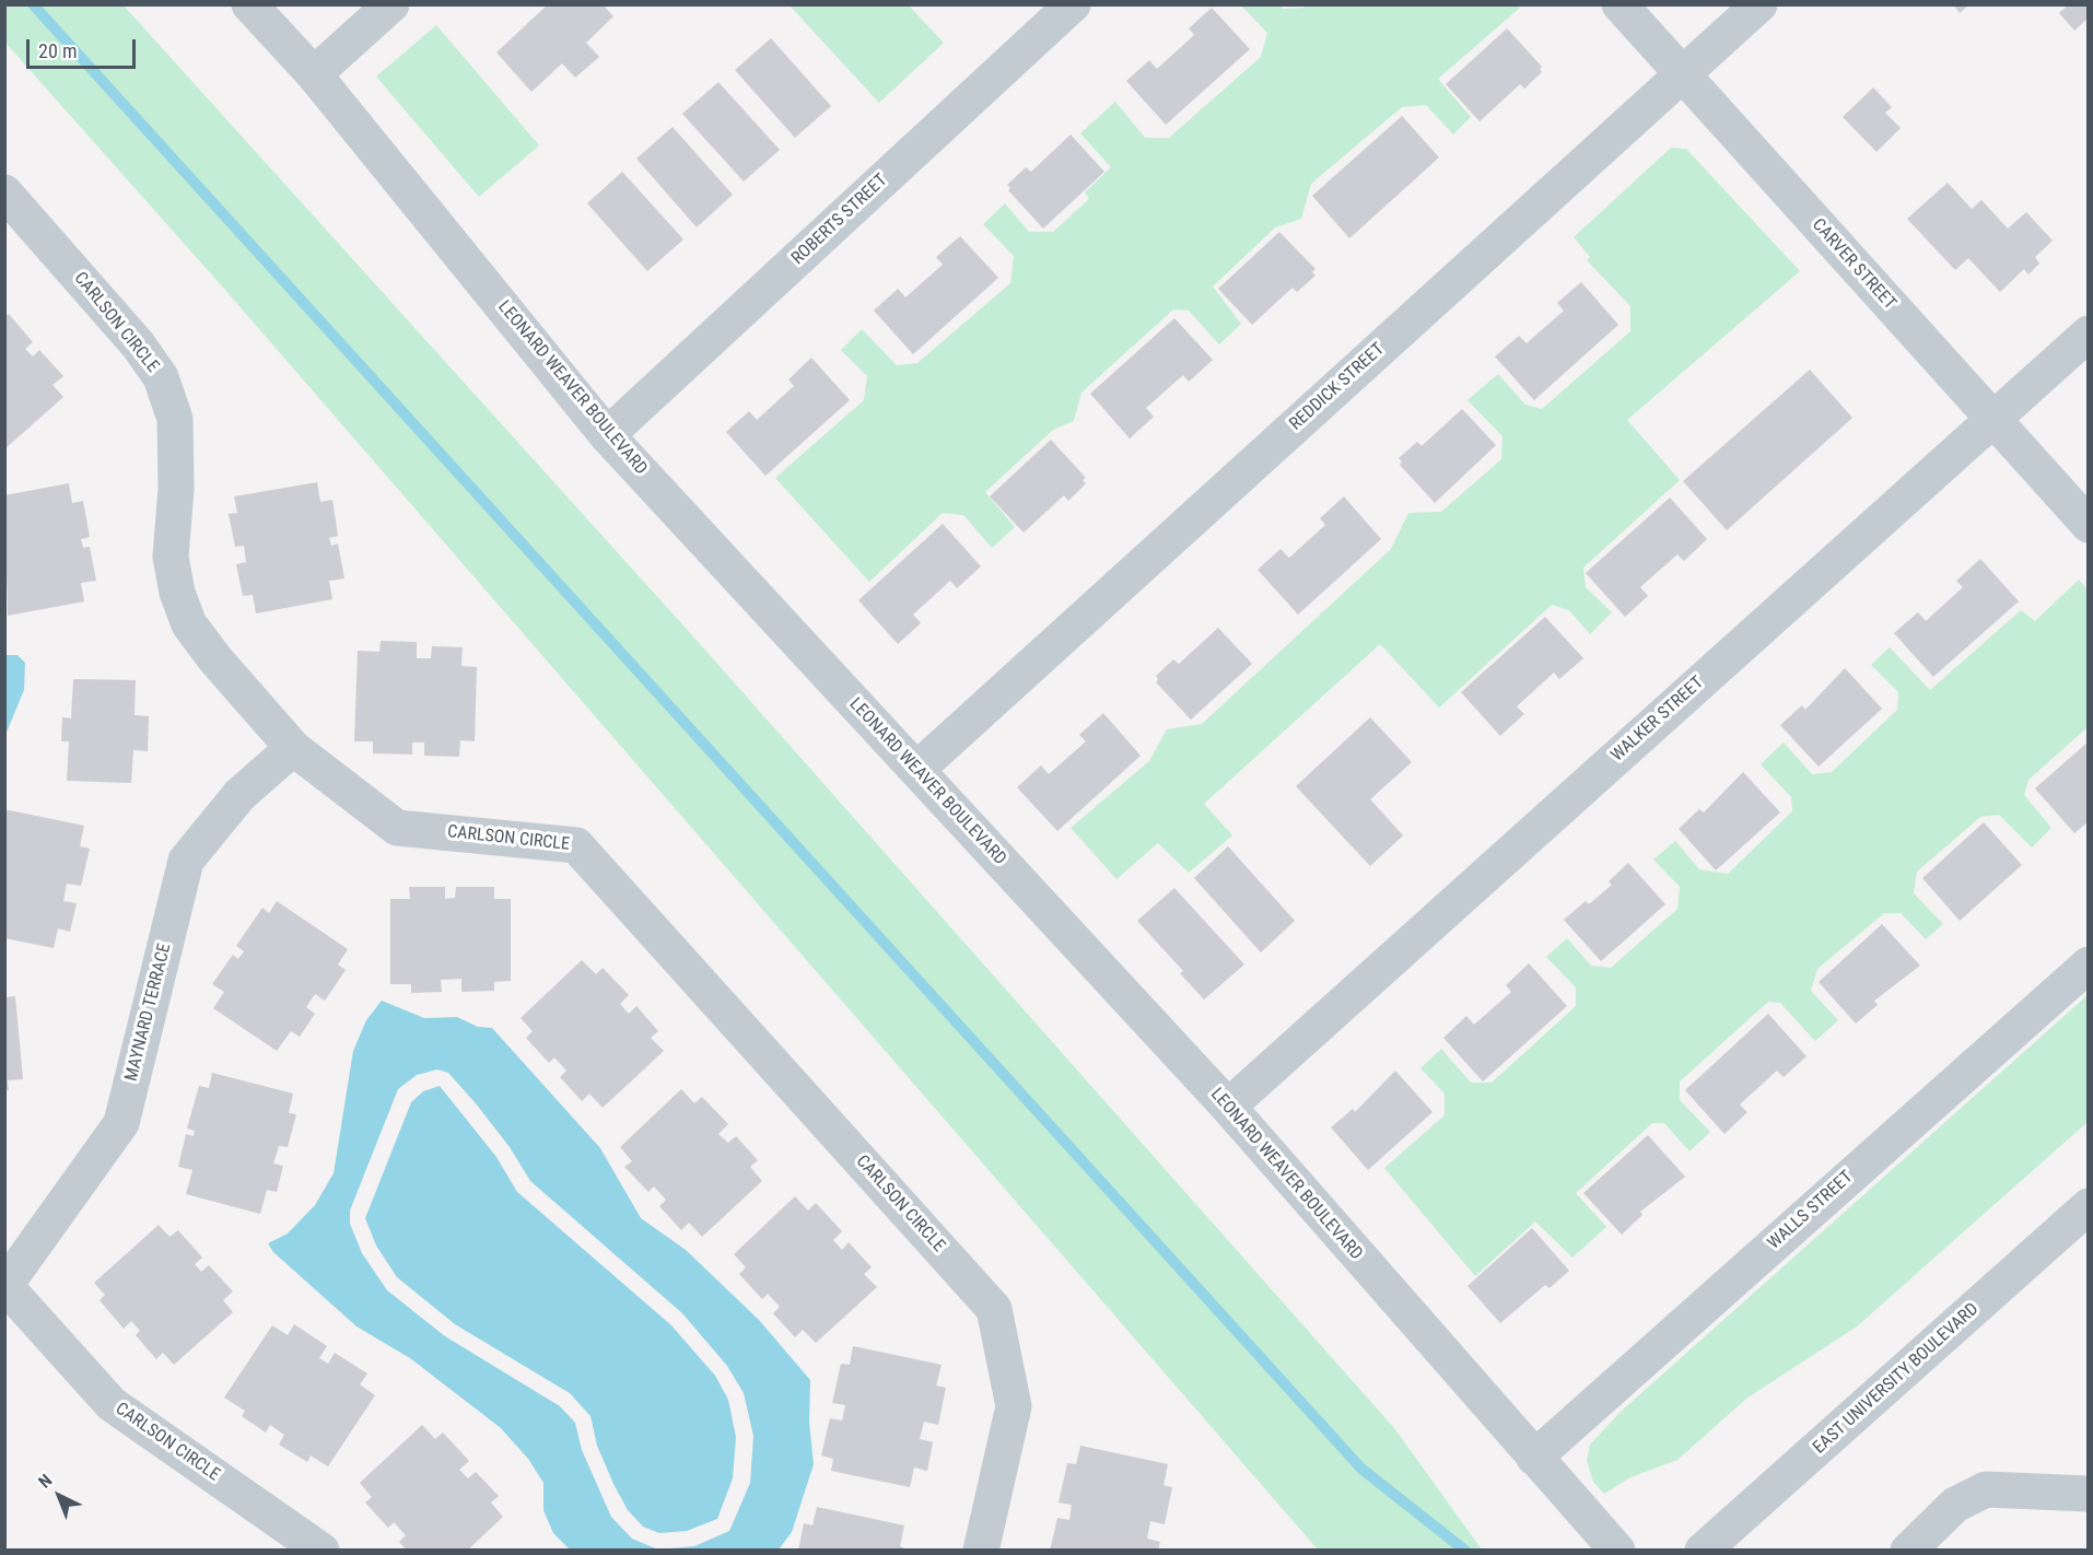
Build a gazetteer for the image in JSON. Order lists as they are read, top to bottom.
{
  "streets": {
    "street": [
      "ROBERTS STREET",
      "CARVER STREET",
      "CARLSON CIRCLE",
      "REDDICK STREET",
      "LEONARD WEAVER BOULEVARD",
      "WALKER STREET",
      "MAYNARD TERRACE",
      "WALLS STREET",
      "EAST UNIVERSITY BOULEVARD"
    ]
  },
  "crossings": [
    ["ROBERTS STREET", "LEONARD WEAVER BOULEVARD"],
    ["CARVER STREET", "REDDICK STREET"],
    ["CARVER STREET", "WALKER STREET"],
    ["CARLSON CIRCLE", "MAYNARD TERRACE"],
    ["REDDICK STREET", "LEONARD WEAVER BOULEVARD"],
    ["LEONARD WEAVER BOULEVARD", "WALKER STREET"],
    ["LEONARD WEAVER BOULEVARD", "WALLS STREET"]
  ],
  "scale_bar": "20 m",
  "north": "top left"
}
